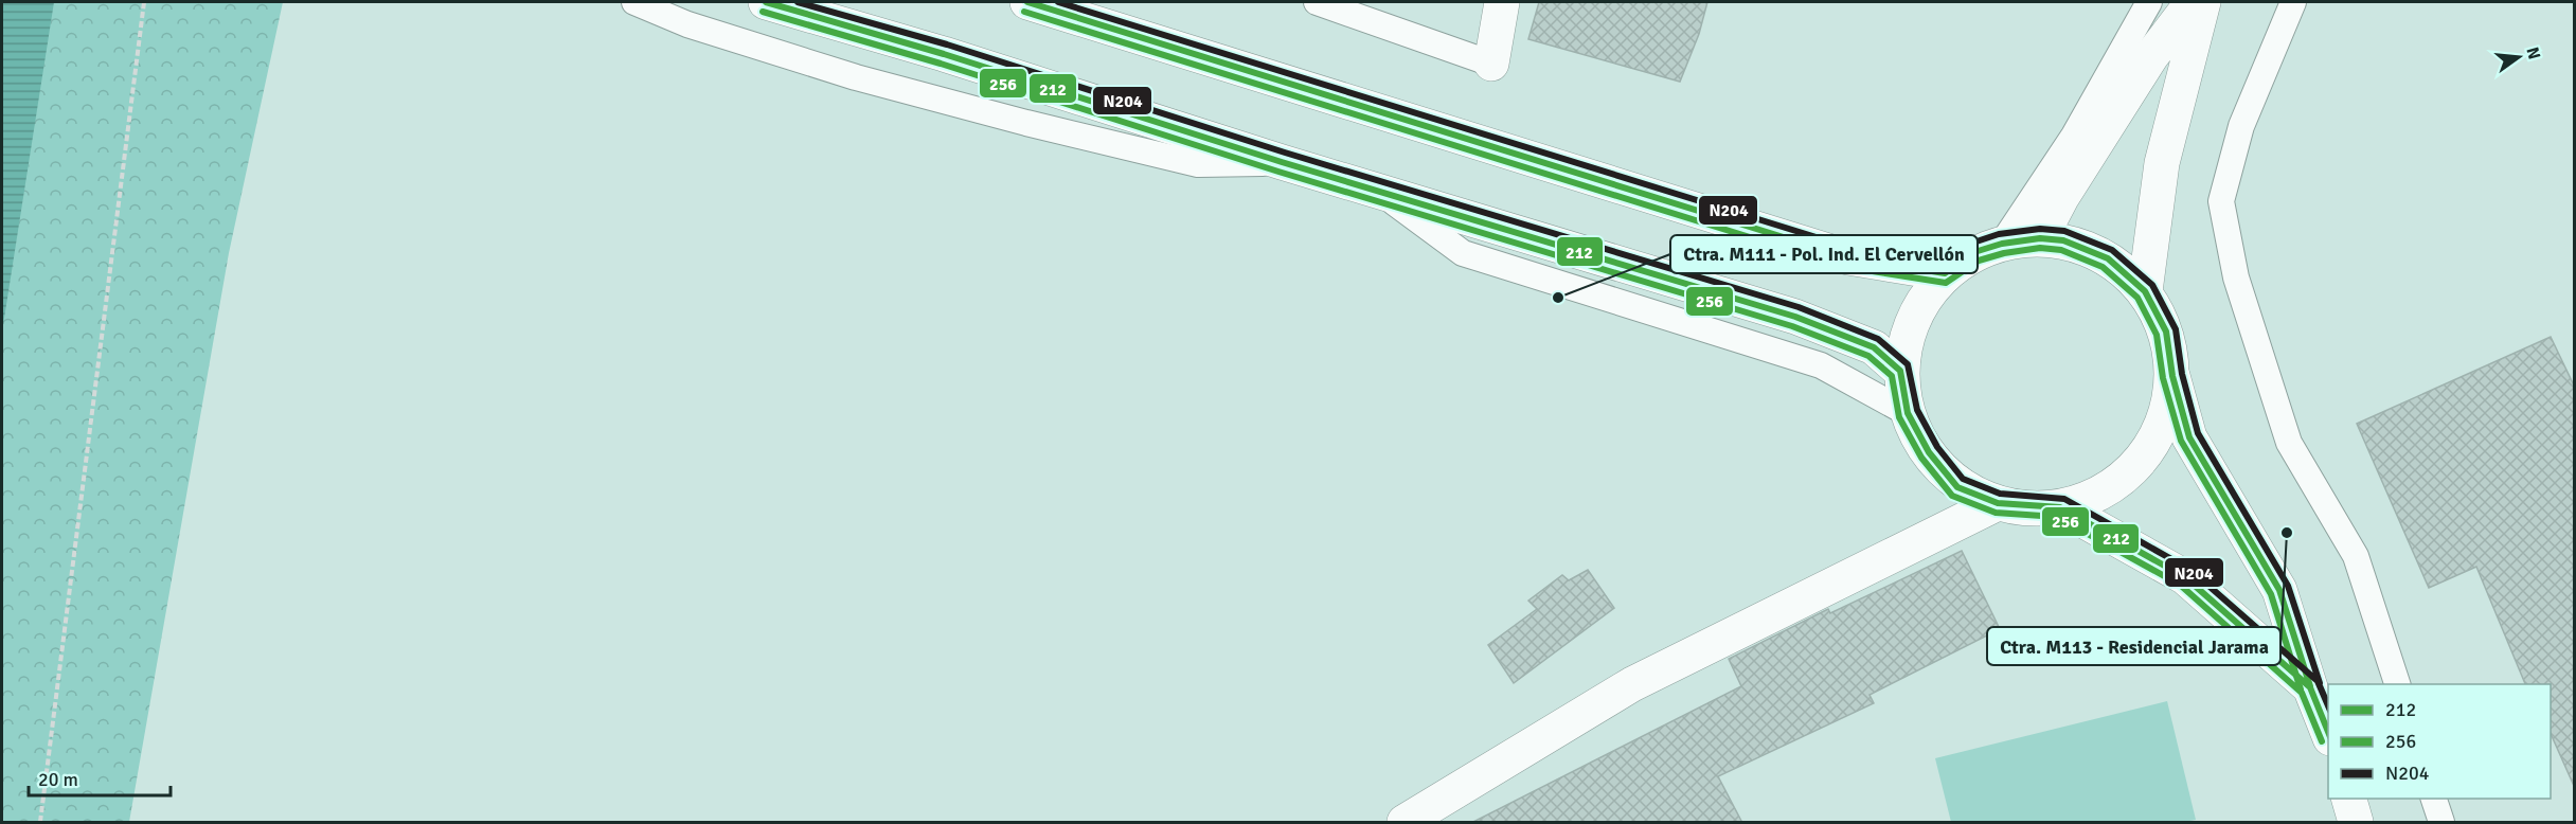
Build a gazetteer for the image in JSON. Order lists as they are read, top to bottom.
{
  "places": ["Ctra. M111 - Pol. Ind. El Cervellón", "Ctra. M113 - Residencial Jarama"],
  "lines": ["transit line 212", "transit line N204", "transit line 256"],
  "legend": ["212", "256", "N204"],
  "scale_bar": "20 m",
  "north": "right"
}
